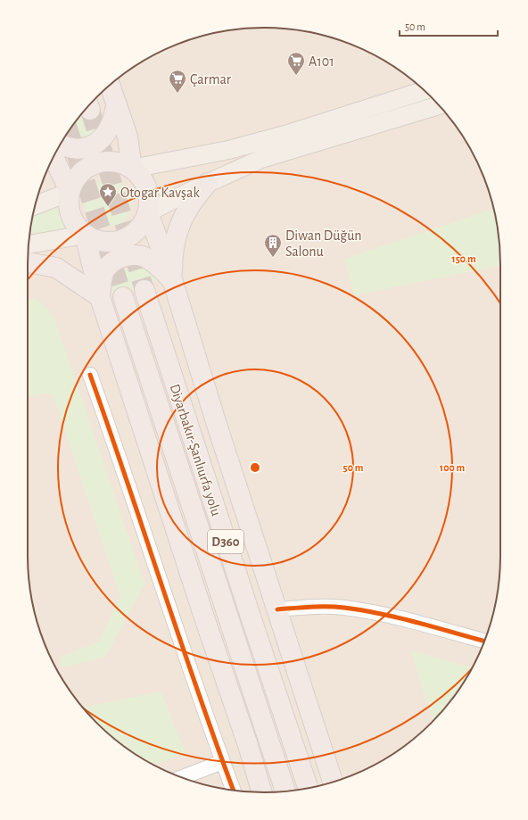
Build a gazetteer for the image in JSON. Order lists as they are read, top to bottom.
{
  "streets": {
    "highway": ["Diyarbakır-Şanlıurfa yolu", "D360"]
  },
  "places": {
    "supermarket": ["A101", "Çarmar"],
    "place": ["Otogar Kavşak"],
    "building": ["Diwan Düğün Salonu"]
  },
  "scale_bar": "50 m",
  "rings": ["150 m", "50 m", "100 m"]
}
